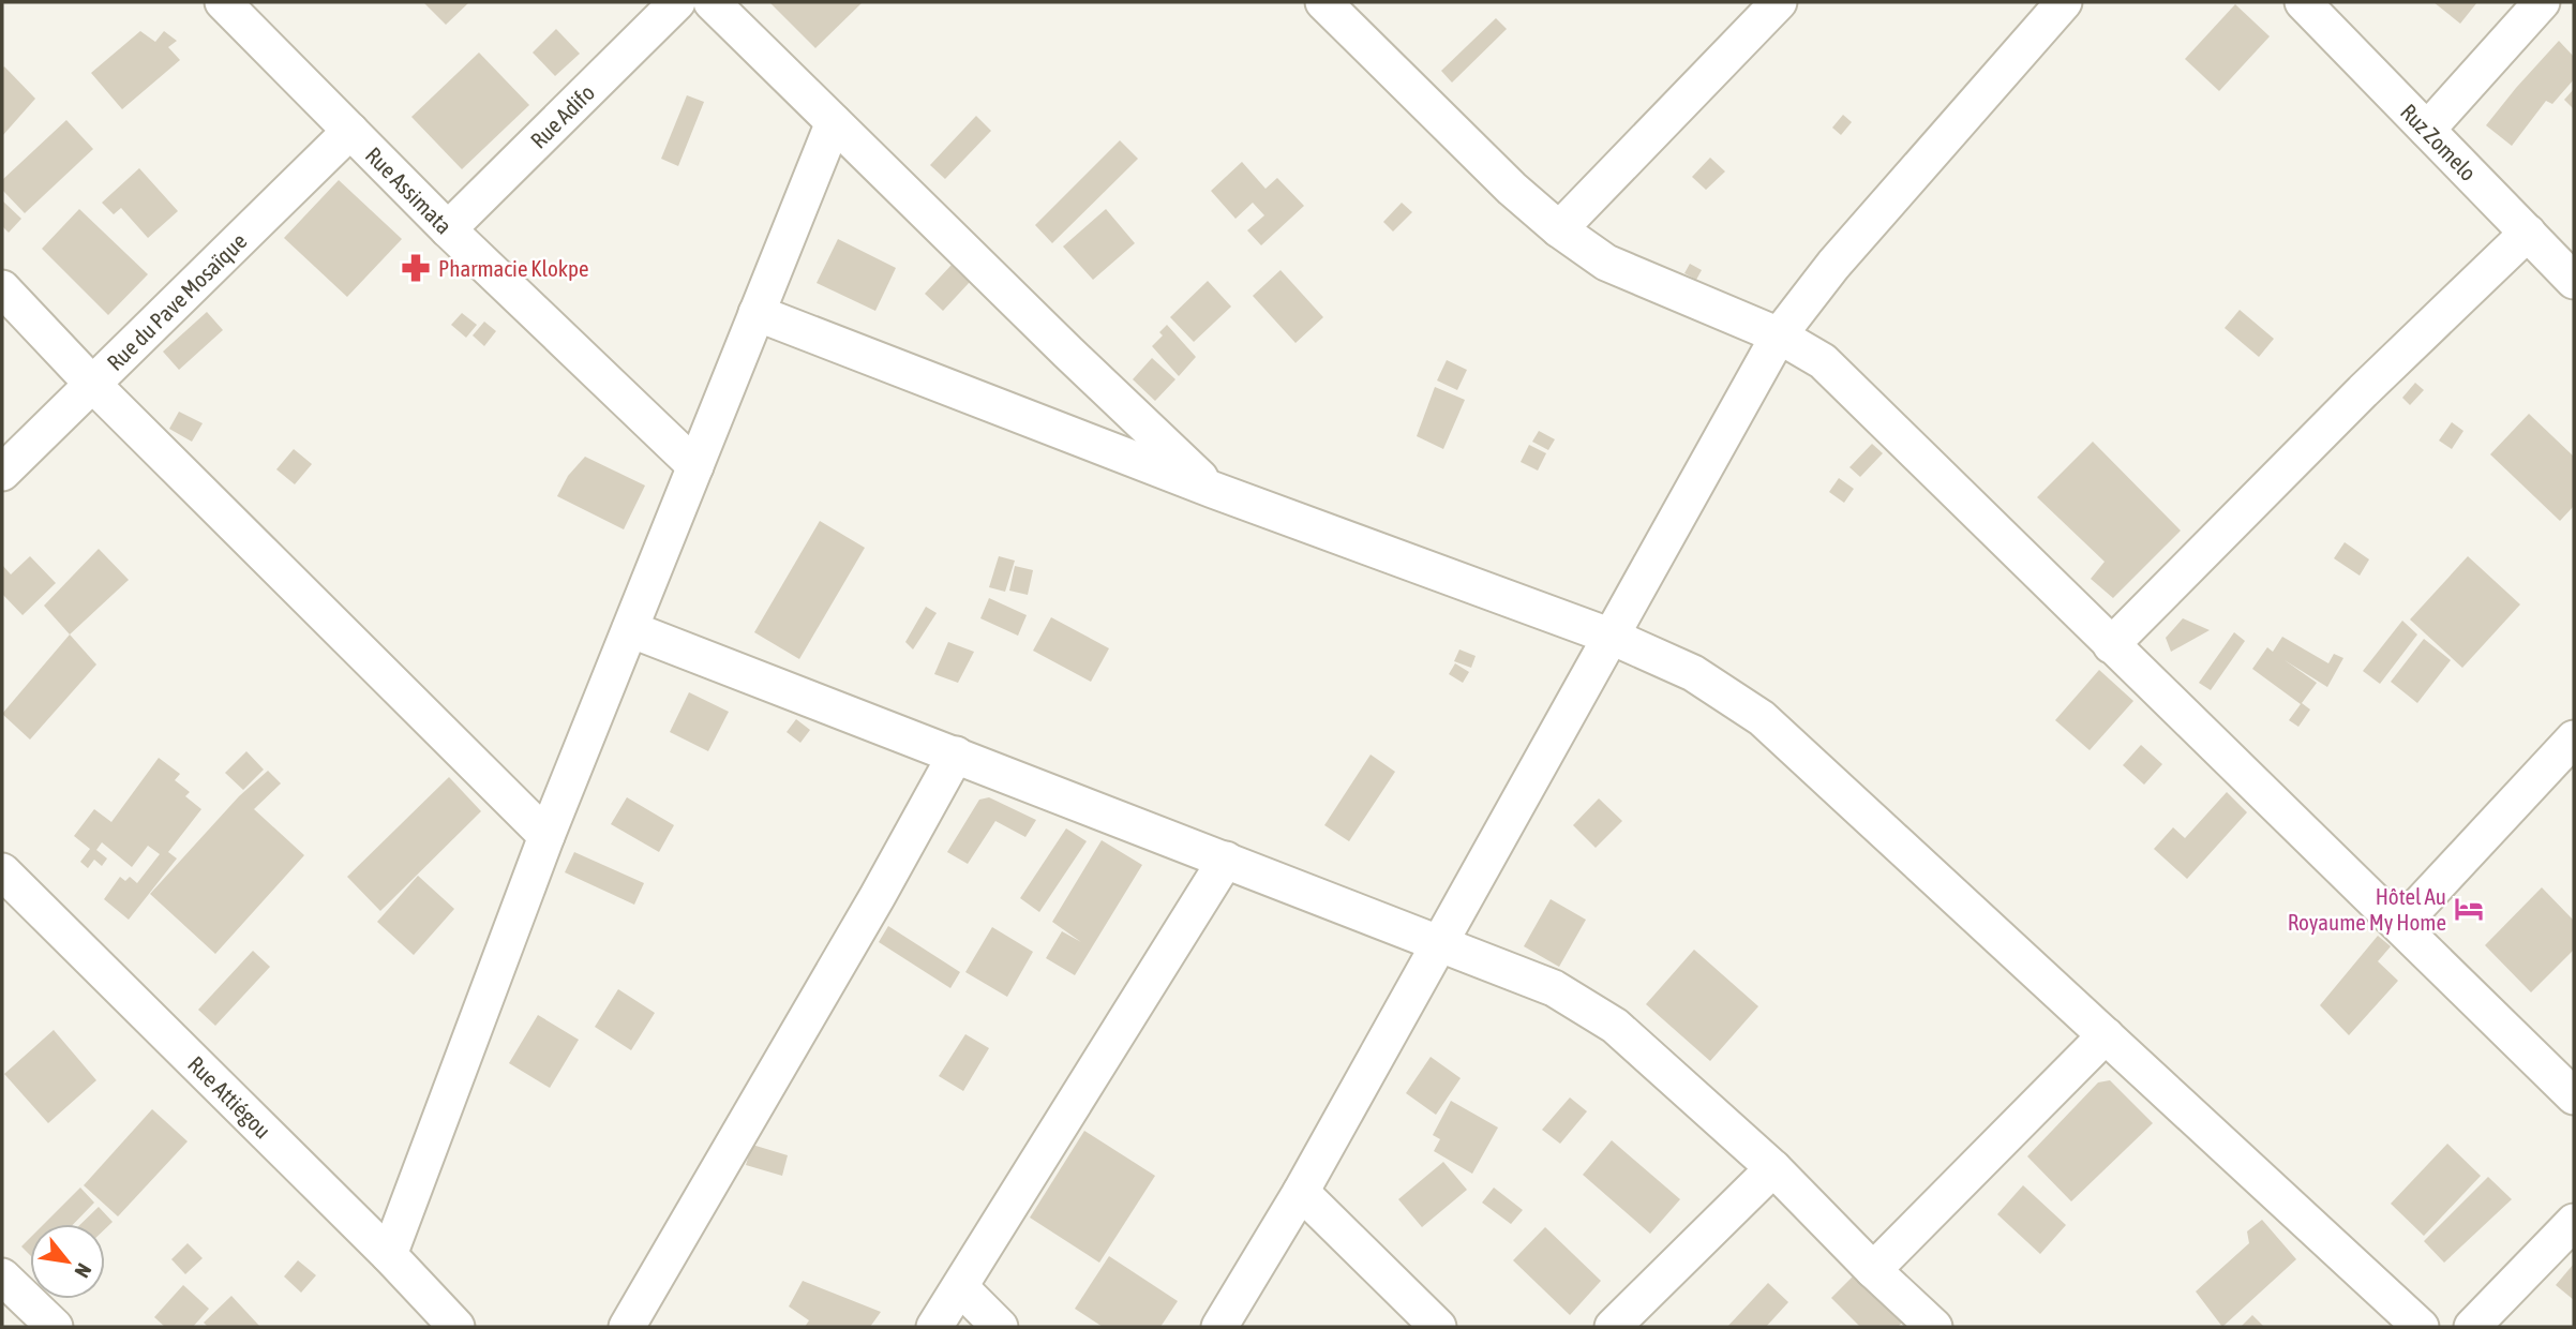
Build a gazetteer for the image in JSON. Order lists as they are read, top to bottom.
{
  "streets": {
    "street": [
      "Rue Adifo",
      "Ruz Zomelo",
      "Rue Assimata",
      "Rue du Pave Mosaïque",
      "Rue Attiégou"
    ]
  },
  "crossings": [
    ["Rue Adifo", "Rue Assimata"],
    ["Rue Assimata", "Rue du Pave Mosaïque"]
  ],
  "places": {
    "pharmacy": ["Pharmacie Klokpe"],
    "hotel": ["Hôtel Au Royaume My Home"]
  },
  "north": "bottom right"
}
